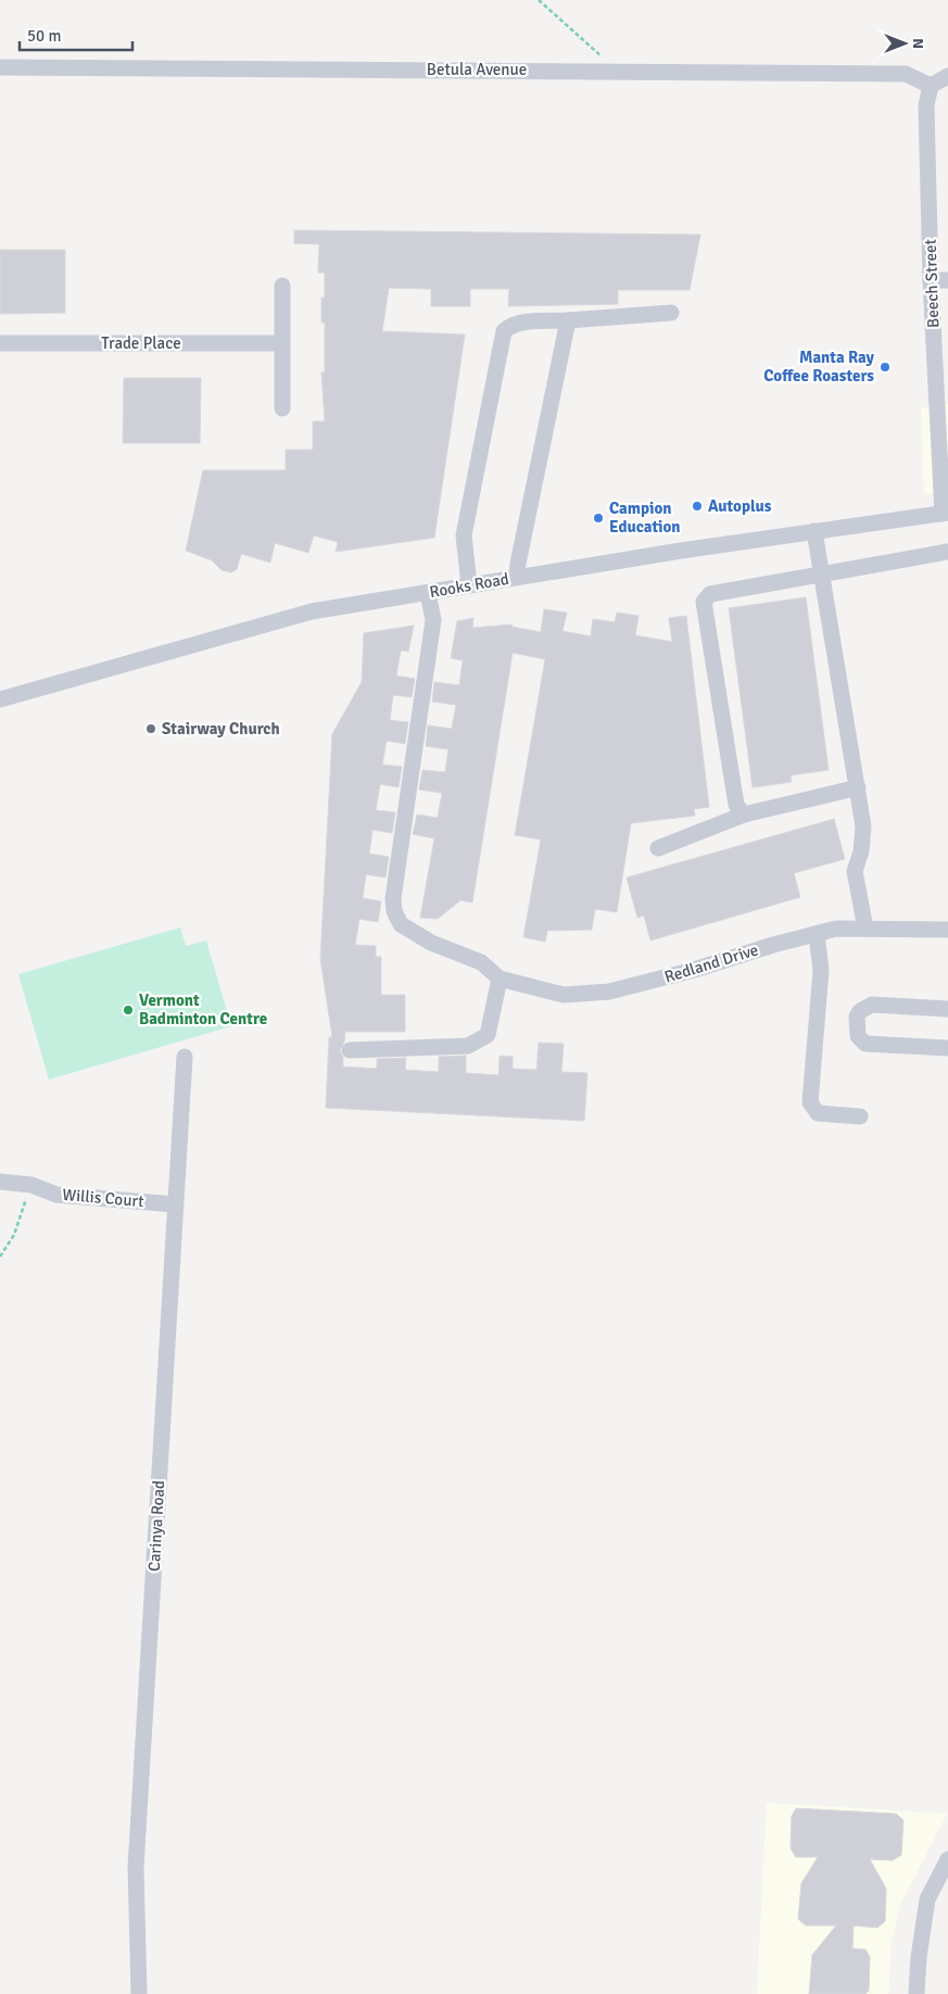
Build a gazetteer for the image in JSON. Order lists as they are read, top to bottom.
{
  "streets": {
    "street": [
      "Betula Avenue",
      "Beech Street",
      "Trade Place",
      "Rooks Road",
      "Redland Drive",
      "Willis Court",
      "Carinya Road"
    ]
  },
  "crossings": [
    ["Betula Avenue", "Beech Street"],
    ["Beech Street", "Rooks Road"],
    ["Rooks Road", "Redland Drive"],
    ["Willis Court", "Carinya Road"]
  ],
  "places": [
    "Manta Ray Coffee Roasters",
    "Autoplus",
    "Campion Education",
    "Stairway Church",
    "Vermont Badminton Centre"
  ],
  "scale_bar": "50 m",
  "north": "right"
}
